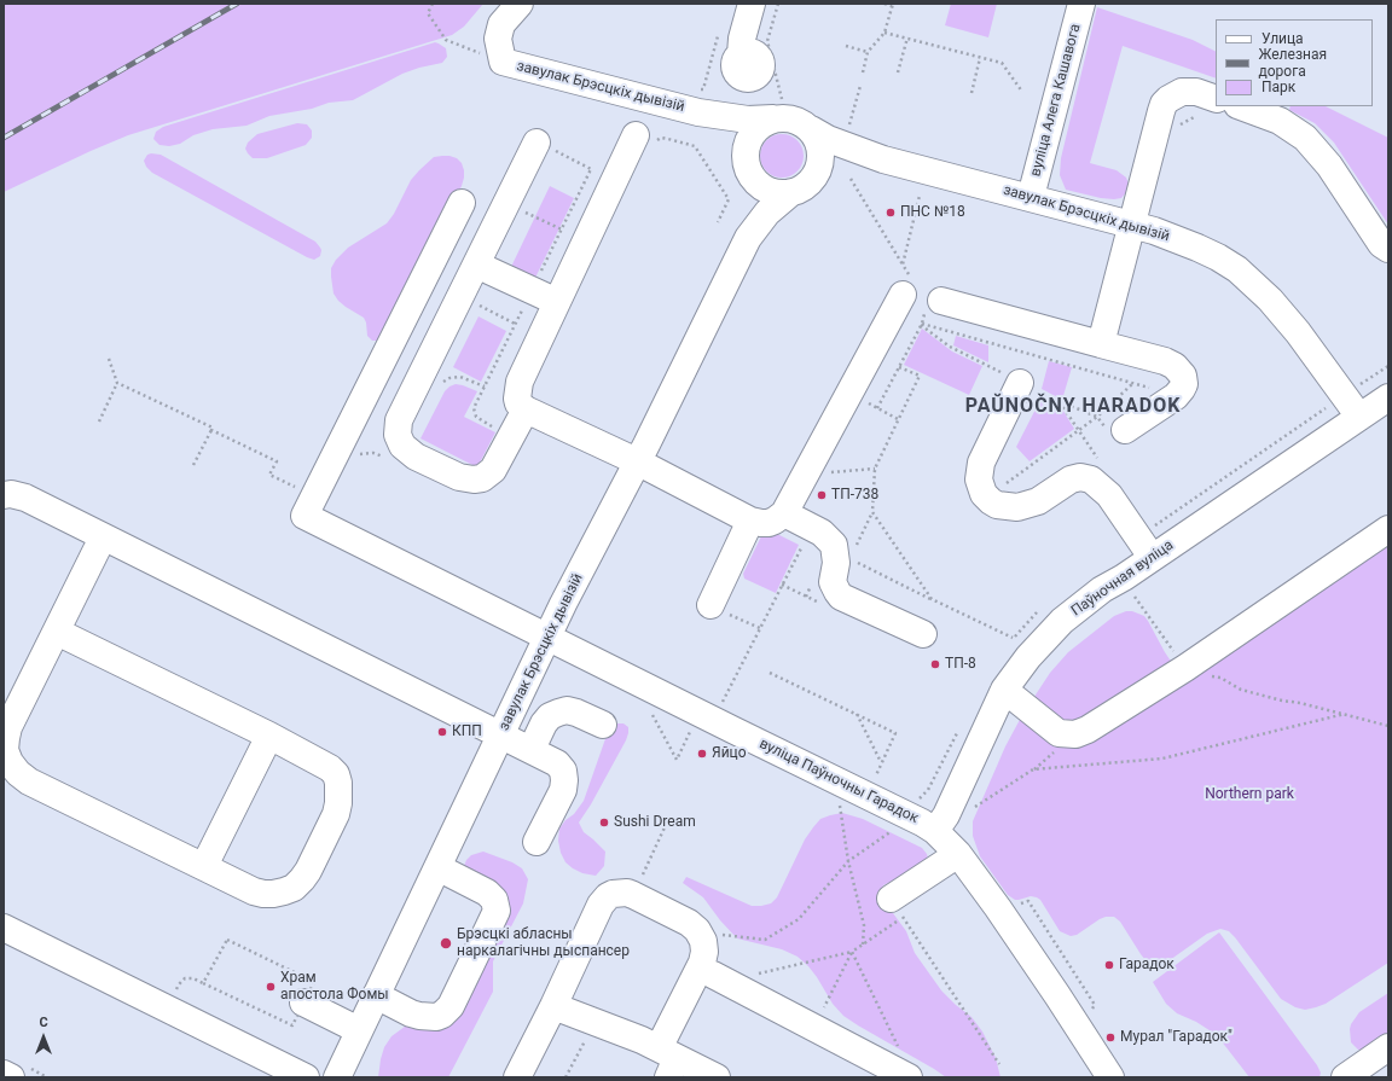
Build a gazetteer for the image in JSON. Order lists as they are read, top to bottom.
{
  "streets": {
    "street": [
      "завулак Брэсцкіх дывізій",
      "вуліца Алега Кашавога",
      "Паўночная вуліца",
      "вуліца Паўночны Гарадок"
    ]
  },
  "crossings": [
    ["завулак Брэсцкіх дывізій", "вуліца Алега Кашавога"],
    ["завулак Брэсцкіх дывізій", "Паўночная вуліца"],
    ["завулак Брэсцкіх дывізій", "вуліца Паўночны Гарадок"],
    ["Паўночная вуліца", "вуліца Паўночны Гарадок"]
  ],
  "districts": ["PAŬNOČNY HARADOK"],
  "parks": ["Northern park"],
  "places": [
    "ПНС №18",
    "ТП-738",
    "ТП-8",
    "КПП",
    "Яйцо",
    "Sushi Dream",
    "Брэсцкі абласны наркалагічны дыспансер",
    "Гарадок",
    "Храм апостола Фомы",
    "Мурал \"Гарадок\""
  ],
  "legend": ["Улица", "Железная дорога", "Парк"],
  "north": "top"
}
